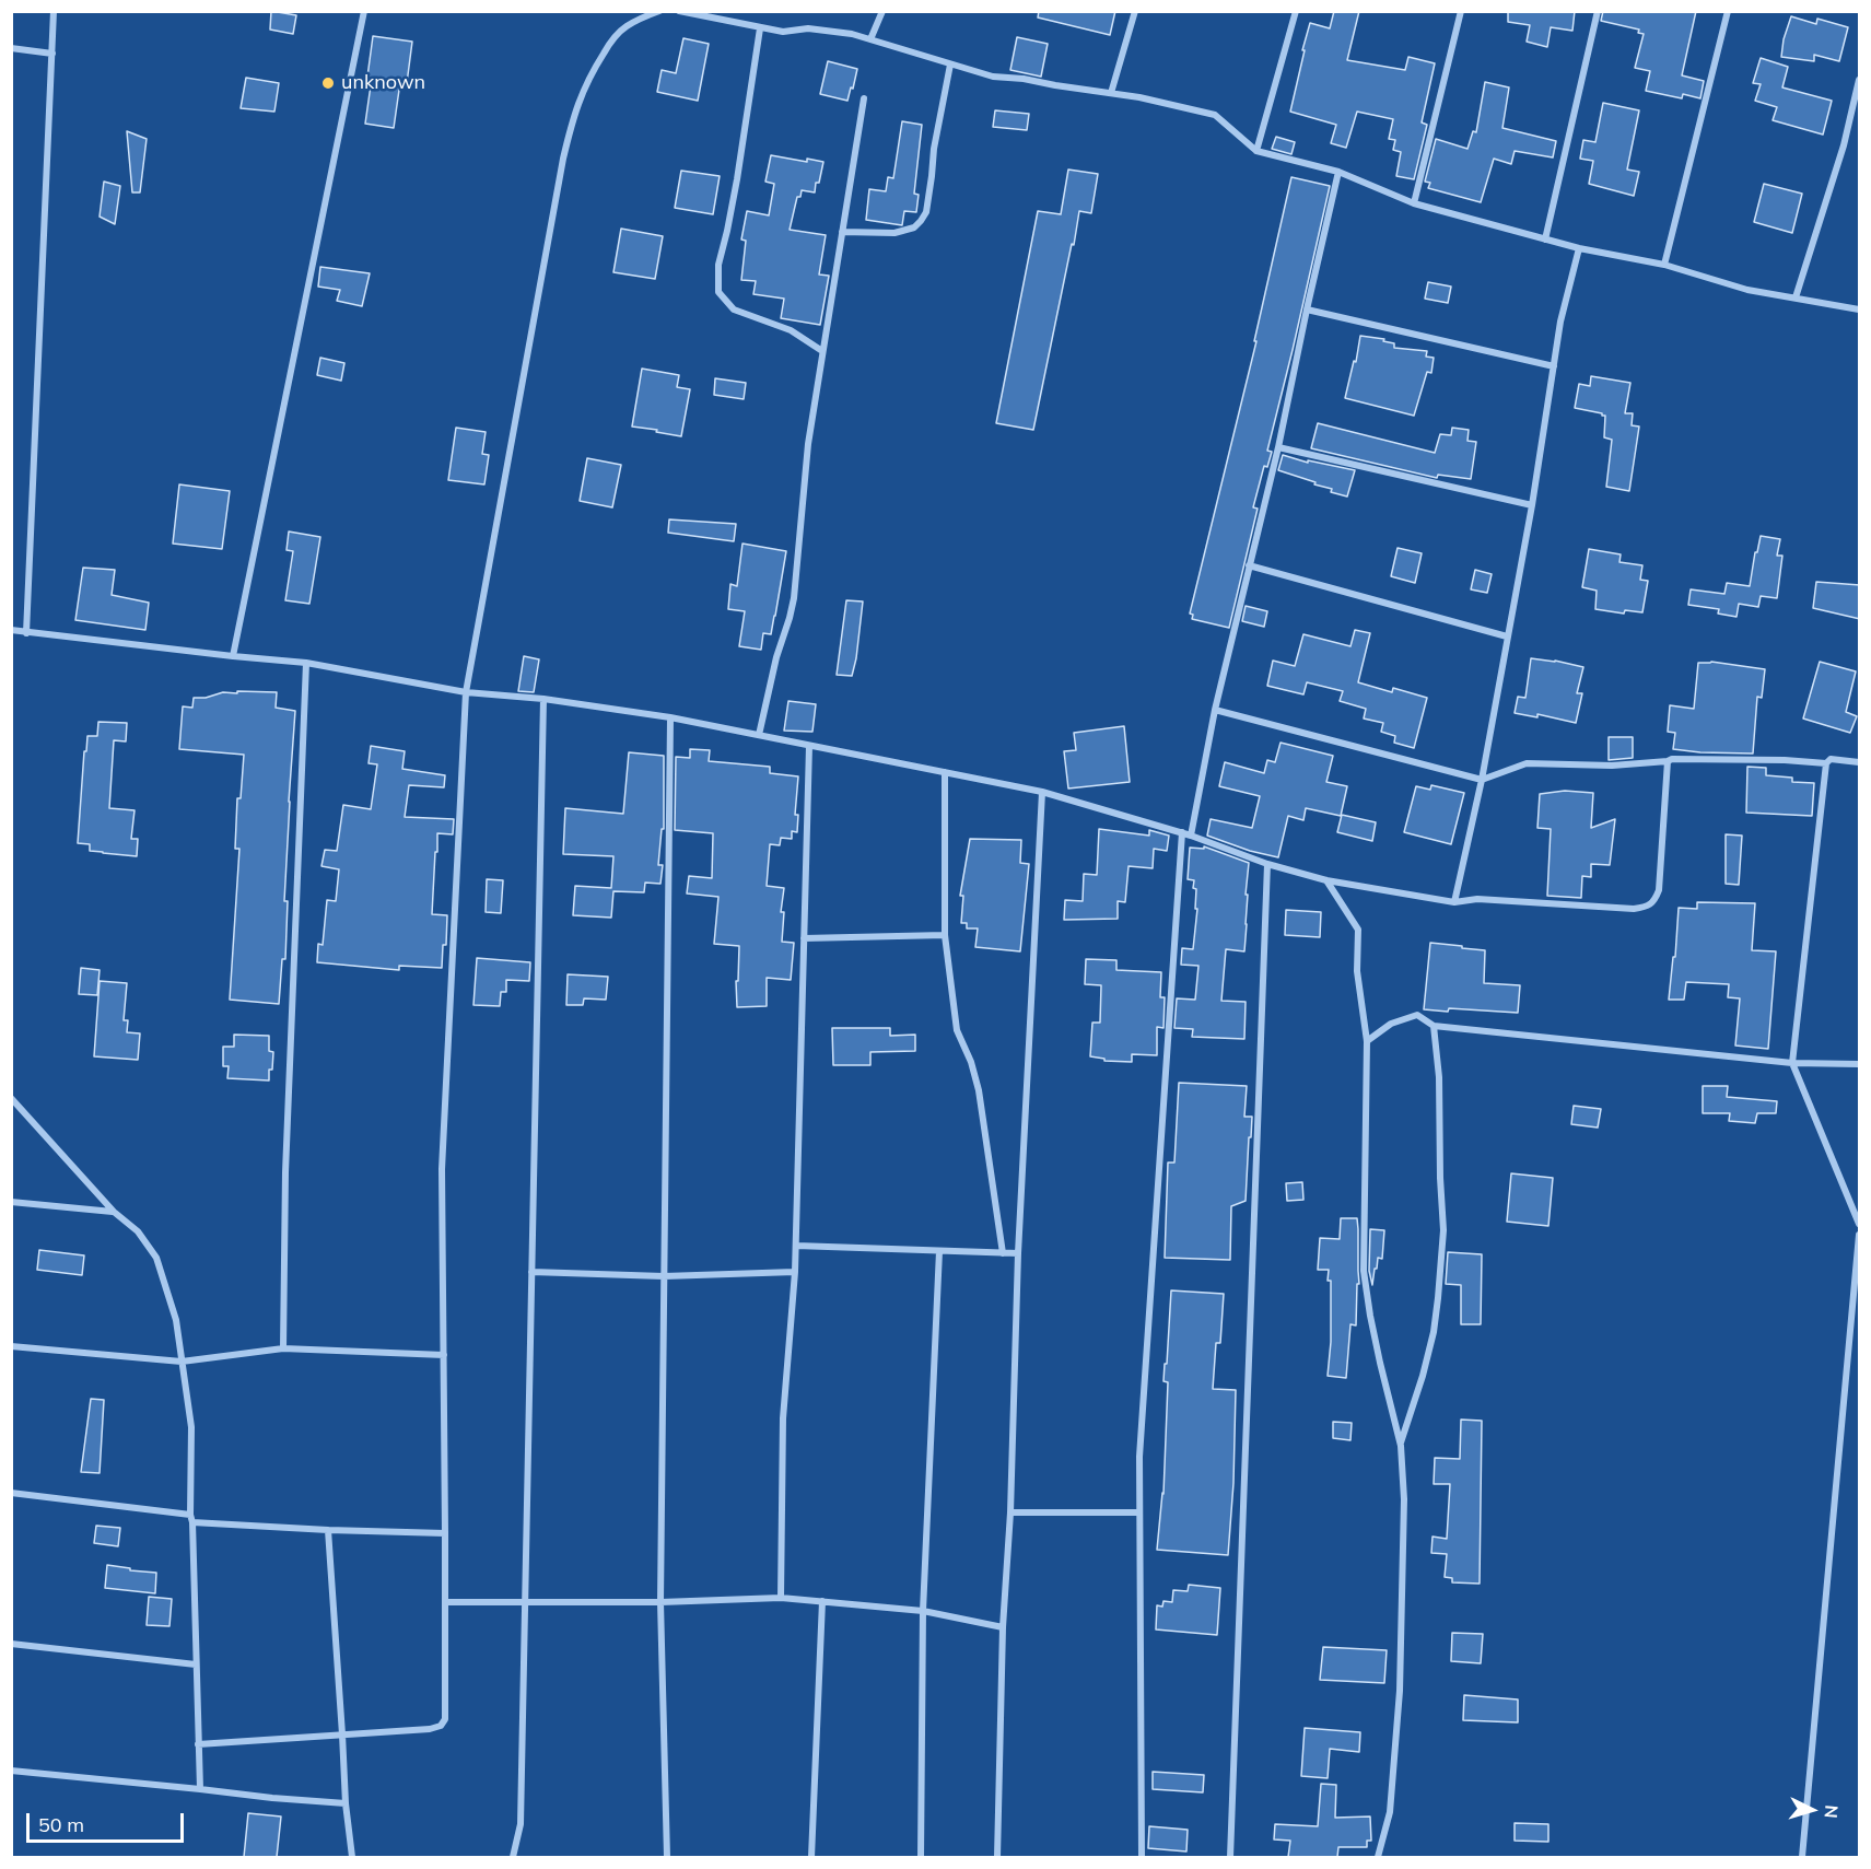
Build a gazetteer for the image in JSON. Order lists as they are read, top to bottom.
{
  "places": ["unknown"],
  "scale_bar": "50 m",
  "north": "right"
}
